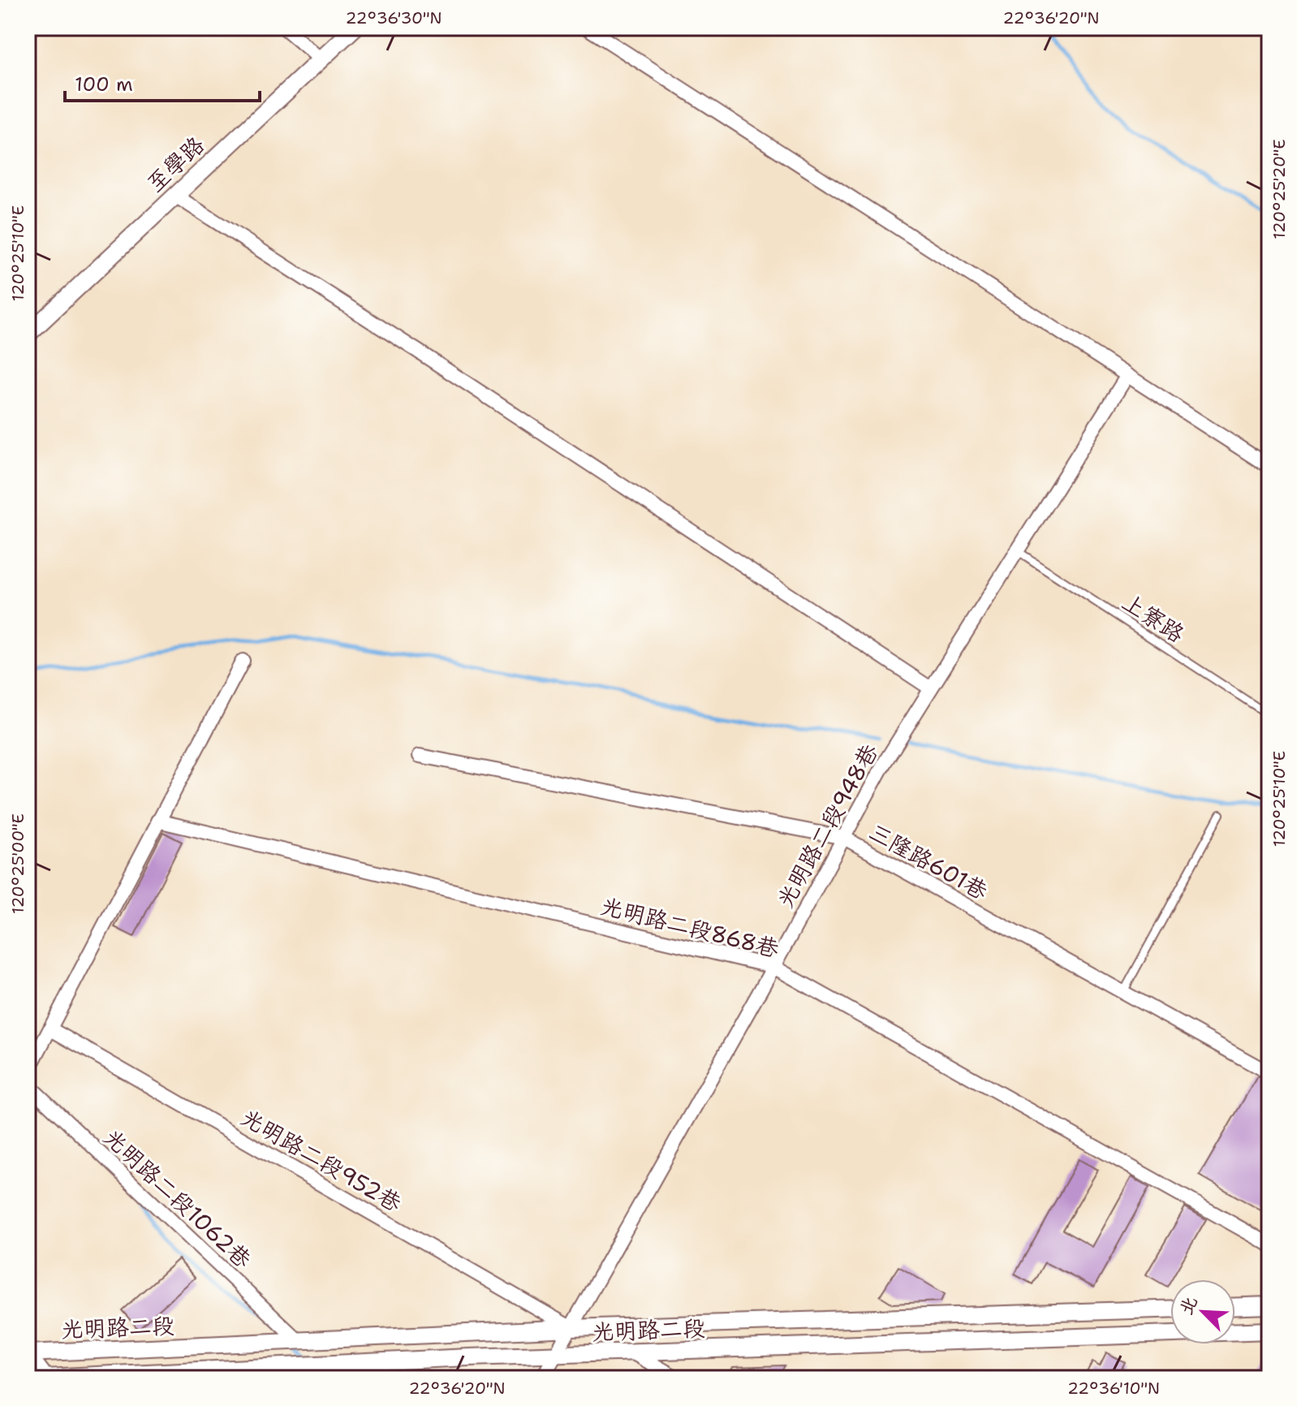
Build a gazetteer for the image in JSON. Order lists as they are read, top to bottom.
{
  "streets": {
    "street": [
      "至學路",
      "光明路二段948巷",
      "三隆路601巷",
      "光明路二段868巷",
      "光明路二段952巷",
      "光明路二段1062巷",
      "光明路二段"
    ],
    "lane": ["上寮路"]
  },
  "crossings": [
    ["上寮路", "光明路二段948巷"],
    ["光明路二段948巷", "三隆路601巷"],
    ["光明路二段948巷", "光明路二段868巷"],
    ["光明路二段948巷", "光明路二段952巷"],
    ["光明路二段948巷", "光明路二段"],
    ["光明路二段952巷", "光明路二段"],
    ["光明路二段1062巷", "光明路二段"]
  ],
  "scale_bar": "100 m",
  "north": "top left",
  "coordinates": [
    "22°36'30\"N",
    "22°36'20\"N",
    "120°25'20\"E",
    "120°25'10\"E",
    "120°25'00\"E",
    "22°36'10\"N"
  ]
}
